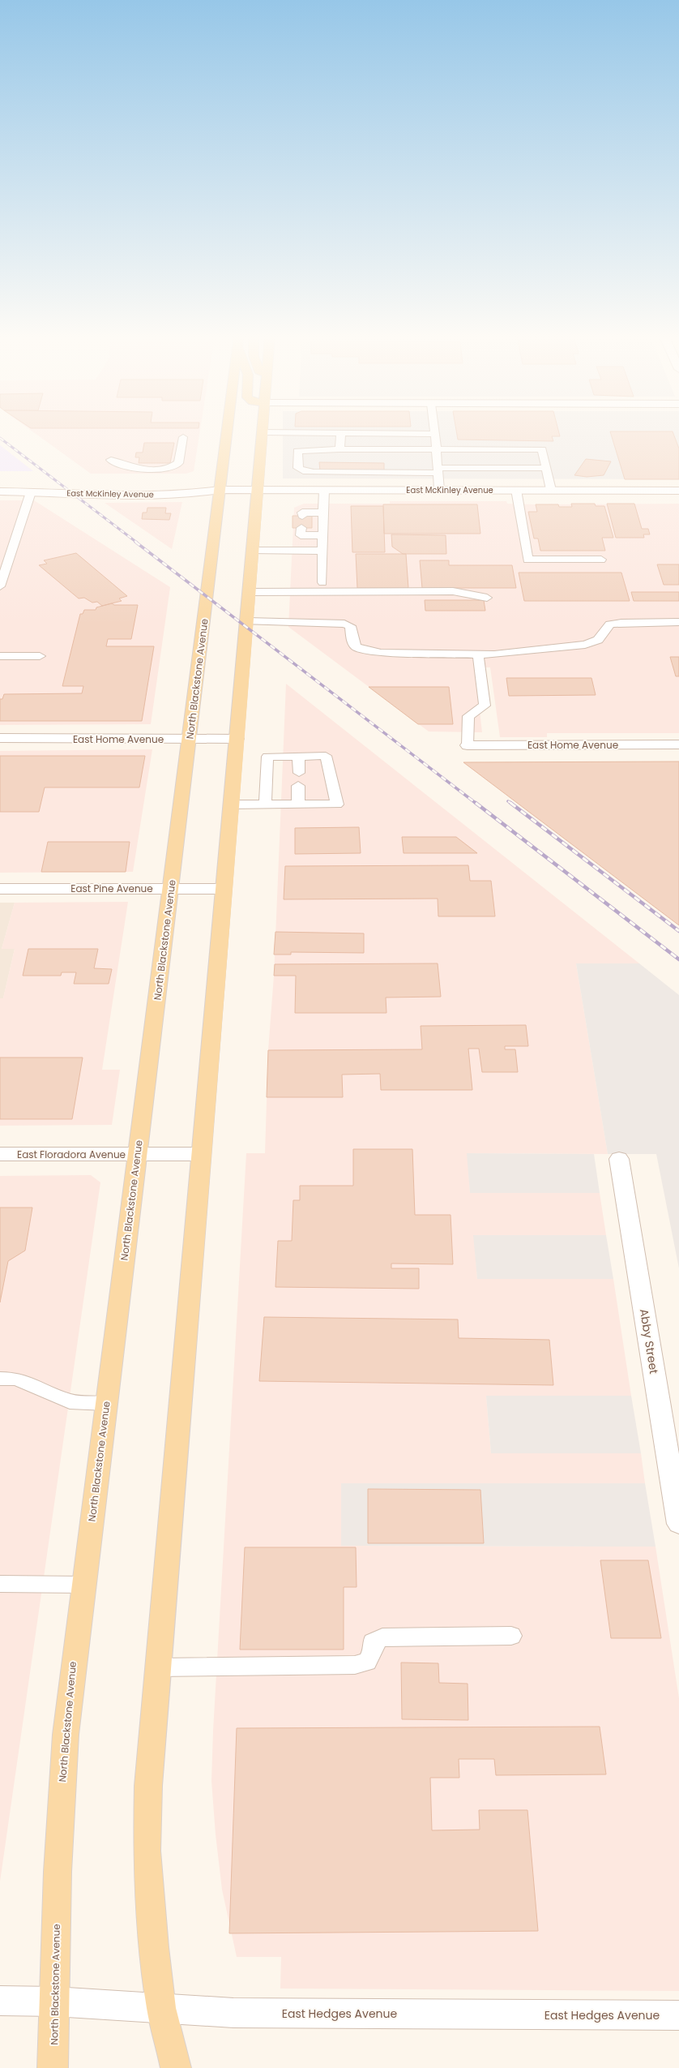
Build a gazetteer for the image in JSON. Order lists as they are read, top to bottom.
{
  "streets": {
    "main road": ["North Blackstone Avenue"],
    "street": [
      "East McKinley Avenue",
      "East Home Avenue",
      "East Pine Avenue",
      "East Floradora Avenue",
      "Abby Street",
      "East Hedges Avenue"
    ]
  },
  "crossings": [
    ["East McKinley Avenue", "North Blackstone Avenue"],
    ["North Blackstone Avenue", "East Home Avenue"],
    ["North Blackstone Avenue", "East Pine Avenue"],
    ["North Blackstone Avenue", "East Floradora Avenue"],
    ["North Blackstone Avenue", "East Hedges Avenue"]
  ]
}
